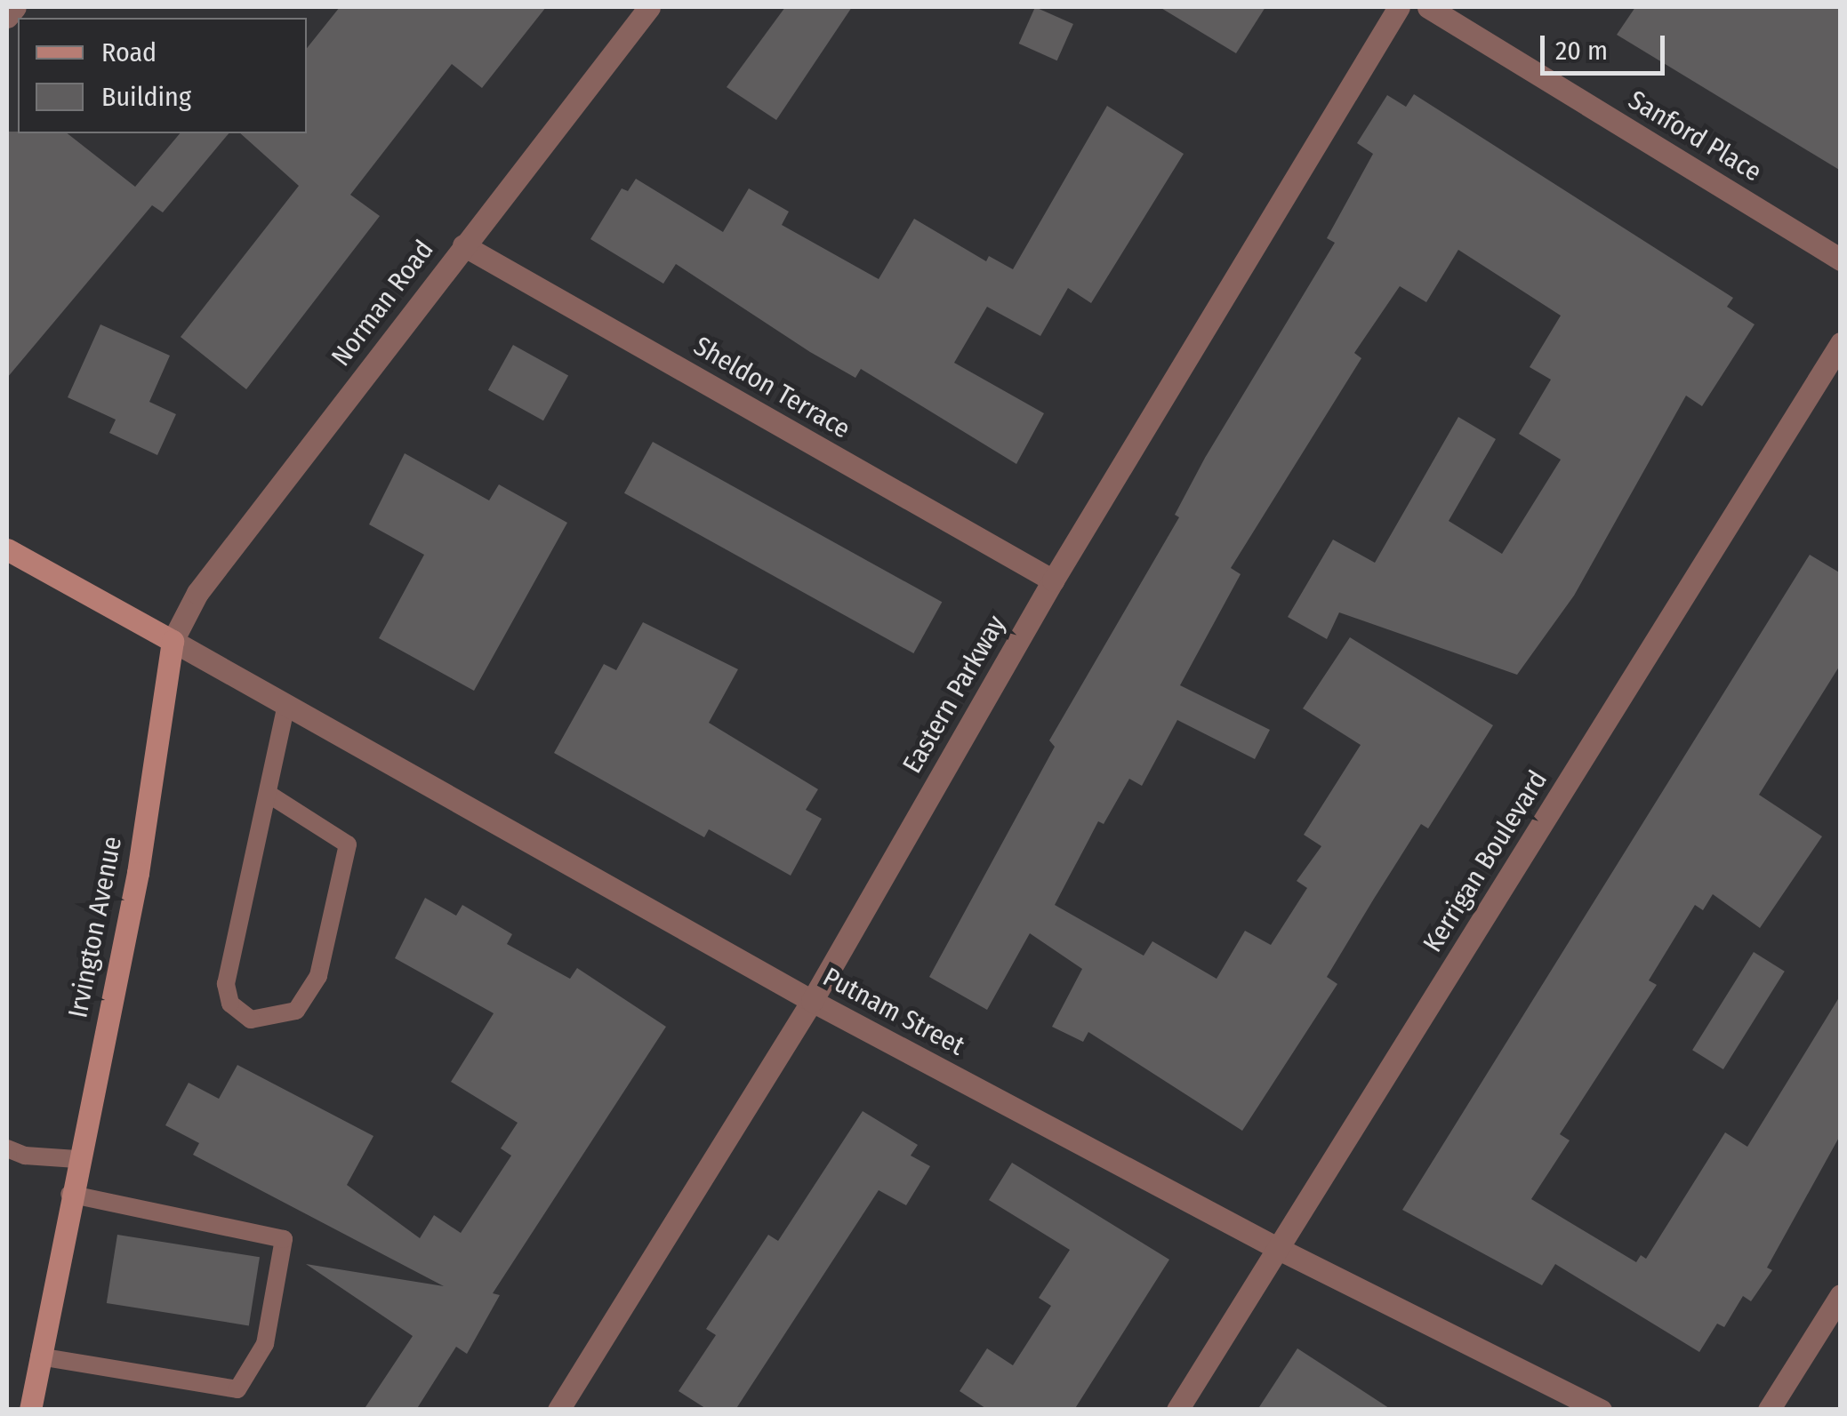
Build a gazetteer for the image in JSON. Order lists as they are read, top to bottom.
{
  "streets": {
    "main road": ["Irvington Avenue"],
    "street": [
      "Sanford Place",
      "Norman Road",
      "Sheldon Terrace",
      "Eastern Parkway",
      "Kerrigan Boulevard",
      "Putnam Street"
    ]
  },
  "crossings": [
    ["Norman Road", "Sheldon Terrace"],
    ["Norman Road", "Irvington Avenue"],
    ["Norman Road", "Putnam Street"],
    ["Sheldon Terrace", "Eastern Parkway"],
    ["Eastern Parkway", "Putnam Street"],
    ["Kerrigan Boulevard", "Putnam Street"],
    ["Irvington Avenue", "Putnam Street"]
  ],
  "legend": ["Road", "Building"],
  "scale_bar": "20 m"
}
